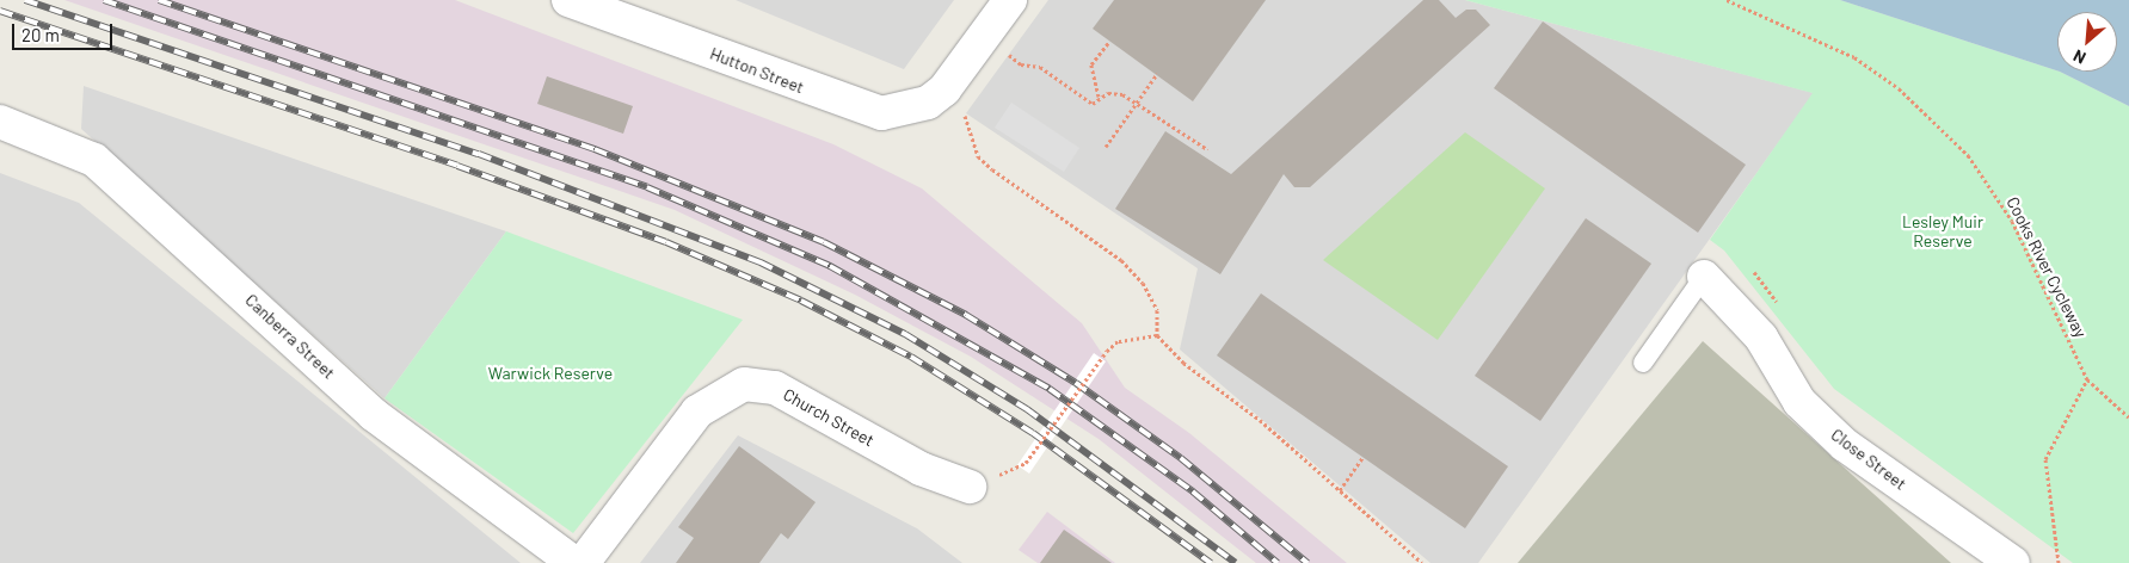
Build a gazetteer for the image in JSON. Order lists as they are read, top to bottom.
{
  "streets": {
    "street": [
      "Hutton Street",
      "Canberra Street",
      "Church Street",
      "Close Street"
    ],
    "path": ["Cooks River Cycleway"]
  },
  "parks": ["Lesley Muir Reserve", "Warwick Reserve"],
  "scale_bar": "20 m",
  "north": "bottom left"
}
